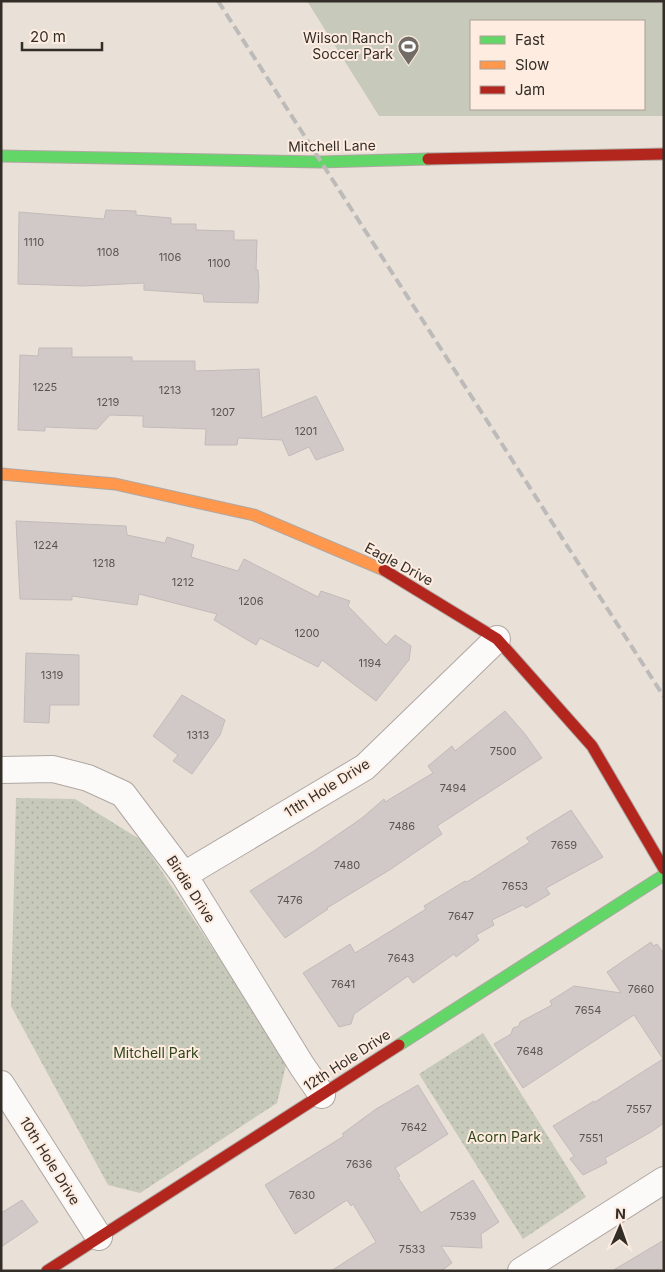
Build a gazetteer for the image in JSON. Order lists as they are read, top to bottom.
{
  "streets": {
    "street": [
      "Mitchell Lane",
      "Eagle Drive",
      "11th Hole Drive",
      "Birdie Drive",
      "12th Hole Drive",
      "10th Hole Drive"
    ]
  },
  "crossings": [
    ["Eagle Drive", "11th Hole Drive"],
    ["11th Hole Drive", "Birdie Drive"],
    ["Birdie Drive", "12th Hole Drive"],
    ["12th Hole Drive", "10th Hole Drive"]
  ],
  "parks": ["Mitchell Park", "Acorn Park"],
  "places": {
    "sports": ["Wilson Ranch Soccer Park"]
  },
  "house_numbers": [
    "1110",
    "1108",
    "1106",
    "1100",
    "1225",
    "1213",
    "1219",
    "1207",
    "1201",
    "1224",
    "1218",
    "1212",
    "1206",
    "1200",
    "1194",
    "1319",
    "1313",
    "7500",
    "7494",
    "7486",
    "7659",
    "7480",
    "7653",
    "7476",
    "7647",
    "7643",
    "7641",
    "7660",
    "7654",
    "7648",
    "7557",
    "7642",
    "7551",
    "7636",
    "7630",
    "7539",
    "7533"
  ],
  "legend": ["Fast", "Slow", "Jam"],
  "scale_bar": "20 m",
  "north": "top"
}
